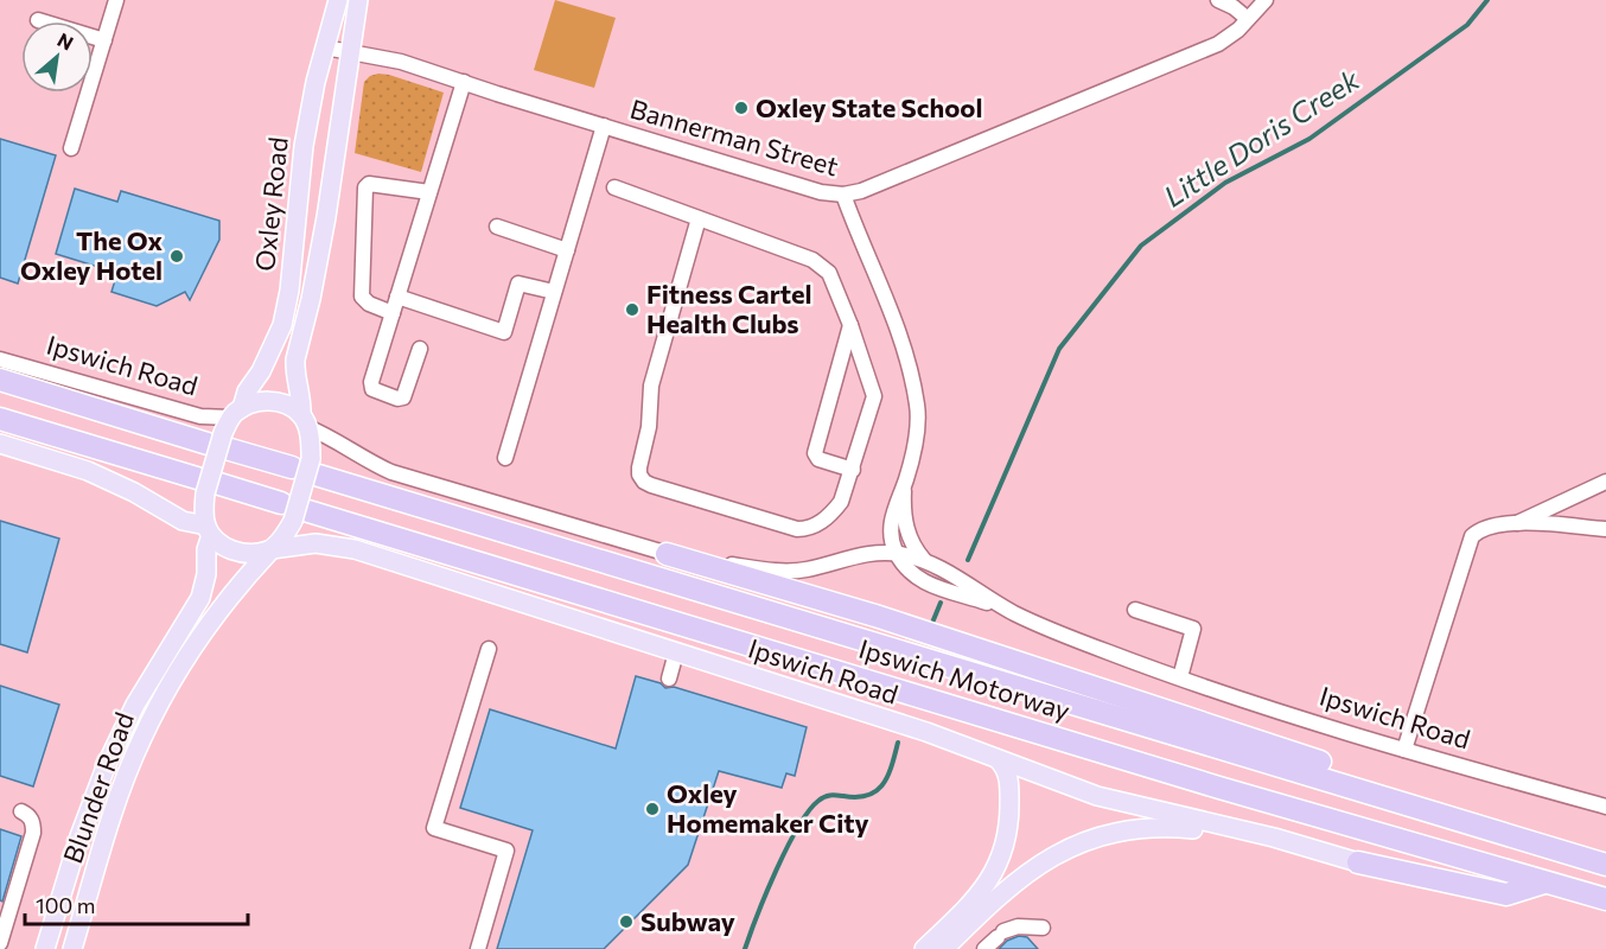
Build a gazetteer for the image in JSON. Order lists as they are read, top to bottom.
{
  "streets": {
    "highway": ["Ipswich Motorway"],
    "main road": ["Oxley Road", "Ipswich Road", "Blunder Road"],
    "street": ["Bannerman Street"]
  },
  "crossings": [
    ["Bannerman Street", "Oxley Road"],
    ["Oxley Road", "Ipswich Road"],
    ["Oxley Road", "Ipswich Motorway"],
    ["Oxley Road", "Blunder Road"],
    ["Ipswich Road", "Ipswich Motorway"],
    ["Ipswich Road", "Blunder Road"],
    ["Ipswich Motorway", "Blunder Road"]
  ],
  "water": ["Little Doris Creek"],
  "places": [
    "Oxley State School",
    "The Ox Oxley Hotel",
    "Fitness Cartel Health Clubs",
    "Oxley Homemaker City",
    "Subway"
  ],
  "scale_bar": "100 m",
  "north": "top right"
}
